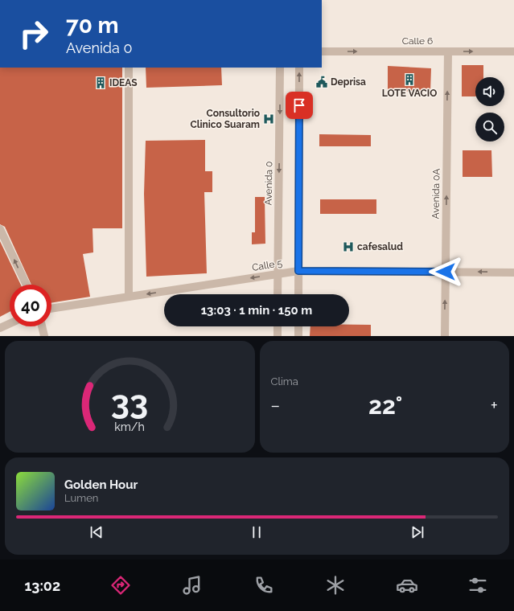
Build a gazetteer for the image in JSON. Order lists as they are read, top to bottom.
{
  "streets": {
    "street": [
      "Calle 6",
      "Avenida 0",
      "Avenida 0A",
      "Calle 5"
    ]
  },
  "crossings": [
    ["Calle 6", "Avenida 0A"],
    ["Avenida 0", "Calle 5"],
    ["Avenida 0A", "Calle 5"]
  ],
  "one_way": ["Calle 6", "Avenida 0A", "Calle 5"],
  "places": {
    "building": ["LOTE VACIO", "IDEAS"],
    "public building": ["Deprisa"],
    "hospital": ["Consultorio Clinico Suaram", "cafesalud"]
  },
  "page": {
    "turn": ["70 m", "Avenida 0"],
    "limit": "40",
    "trip": "13:03 · 1 min · 150 m",
    "tile": "Clima",
    "heat": ["−", "22°", "+"],
    "song": ["Golden Hour", "Lumen"],
    "tabs": "13:02",
    "gauge": ["33", "km/h"]
  }
}
